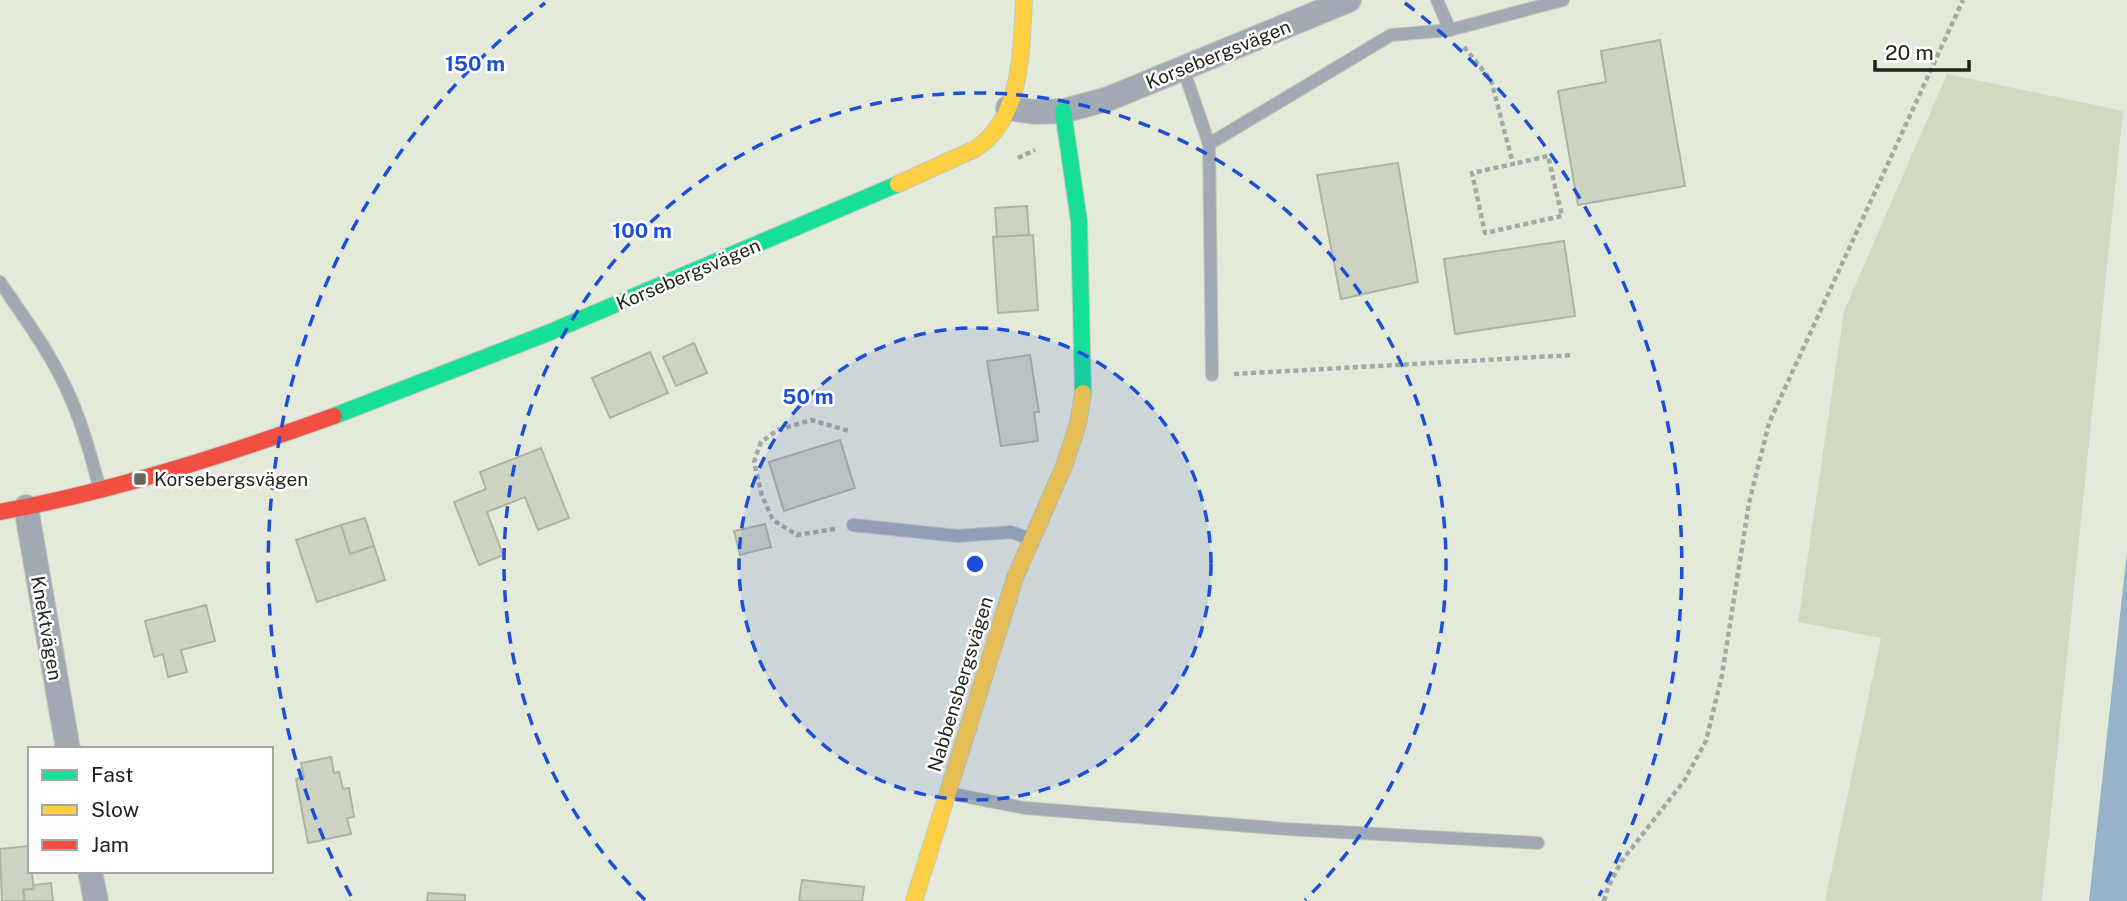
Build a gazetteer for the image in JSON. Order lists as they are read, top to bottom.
{
  "streets": {
    "street": ["Korsebergsvägen", "Knektvägen", "Nabbensbergsvägen"]
  },
  "crossings": [
    ["Korsebergsvägen", "Knektvägen"],
    ["Korsebergsvägen", "Nabbensbergsvägen"]
  ],
  "places": {
    "transit": ["Korsebergsvägen"]
  },
  "legend": ["Fast", "Slow", "Jam"],
  "scale_bar": "20 m",
  "rings": ["150 m", "100 m", "50 m"]
}
